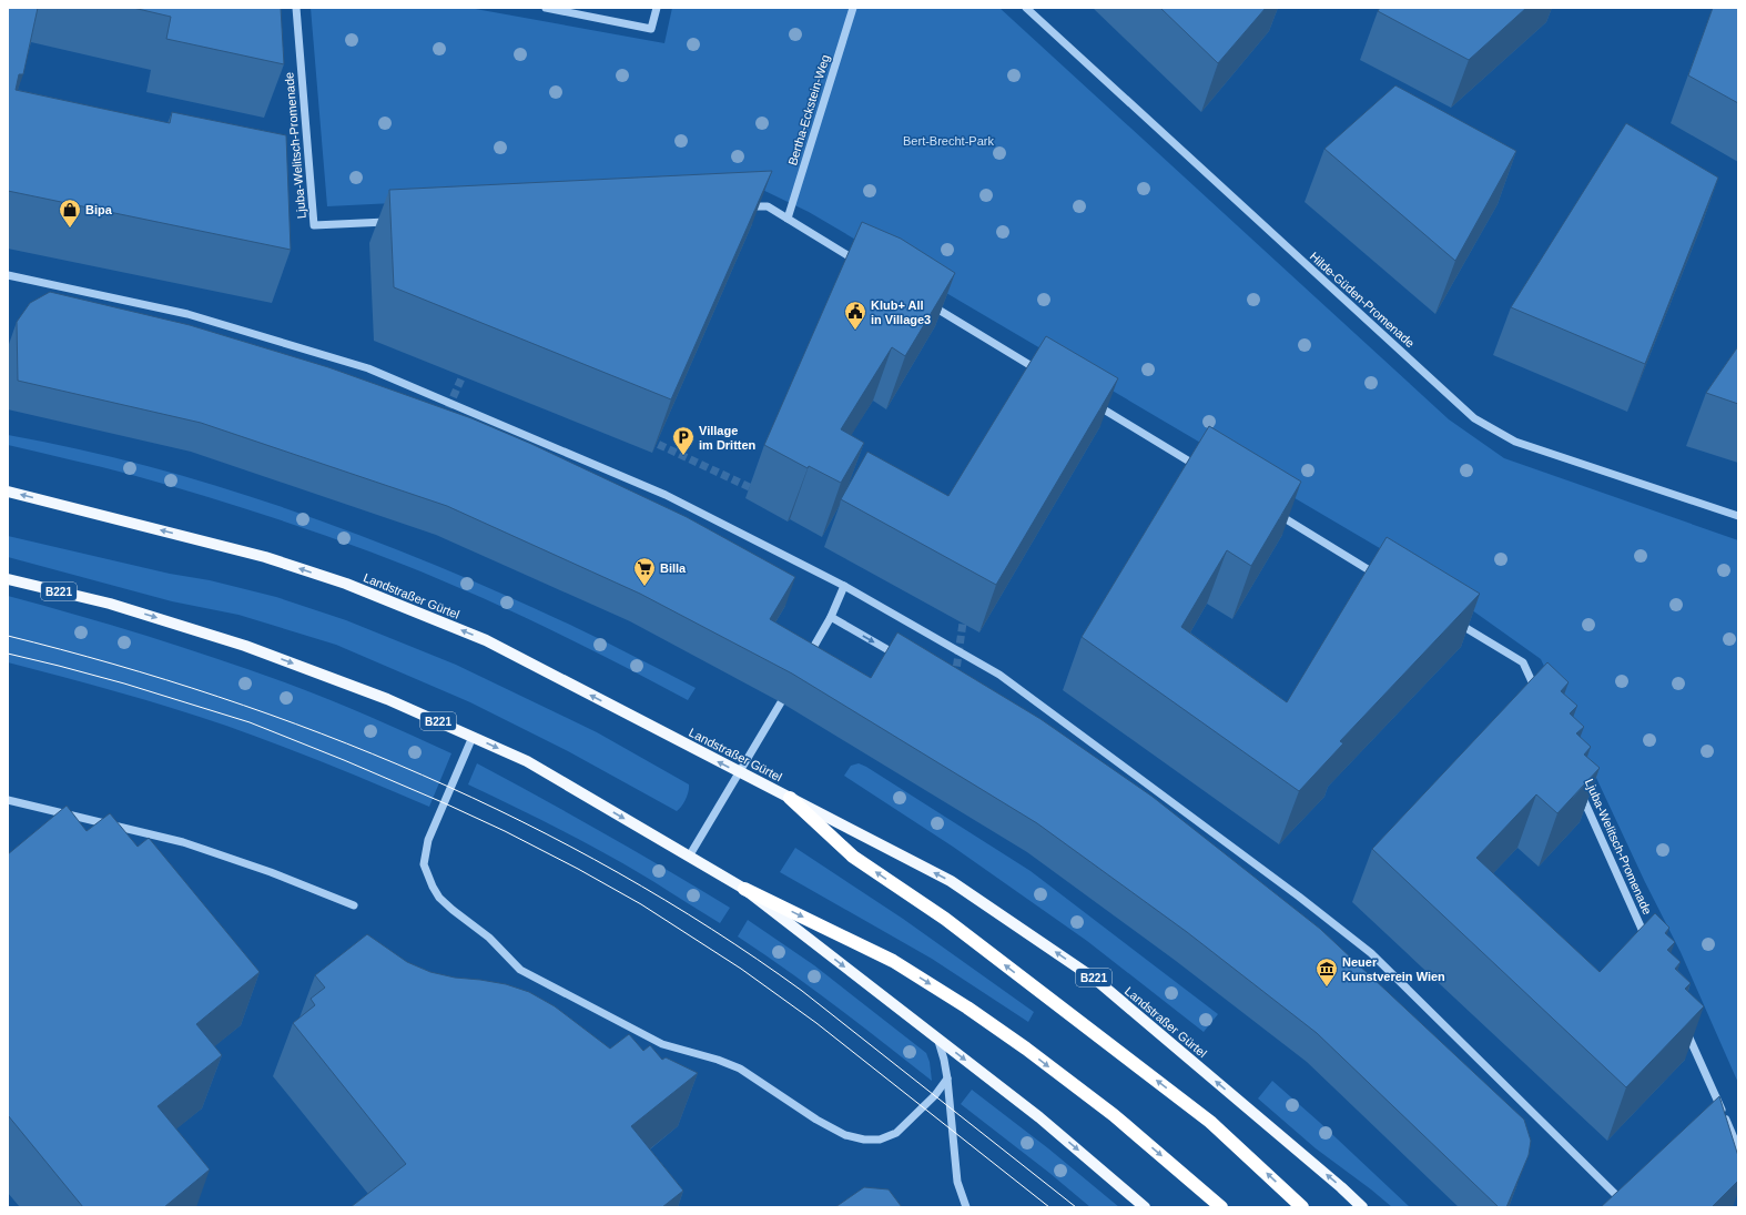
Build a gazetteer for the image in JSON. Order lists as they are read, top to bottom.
{
  "streets": {
    "main road": ["B221", "Landstraßer Gürtel"],
    "street": ["Bertha-Eckstein-Weg", "Ljuba-Welitsch-Promenade", "Hilde-Güden-Promenade"]
  },
  "parks": ["Bert-Brecht-Park"],
  "places": {
    "shop": ["Bipa"],
    "public building": ["Klub+ All in Village3"],
    "parking": ["Village im Dritten"],
    "supermarket": ["Billa"],
    "museum": ["Neuer Kunstverein Wien"]
  }
}
